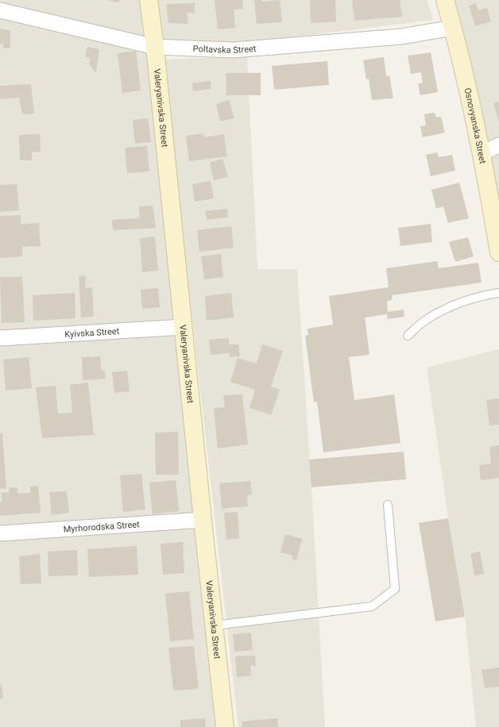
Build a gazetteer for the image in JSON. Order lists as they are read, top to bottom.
{
  "streets": {
    "street": [
      "Poltavska Street",
      "Valeryanivska Street",
      "Osnovyanska Street",
      "Kyivska Street",
      "Myrhorodska Street"
    ]
  },
  "crossings": [
    ["Poltavska Street", "Valeryanivska Street"],
    ["Poltavska Street", "Osnovyanska Street"],
    ["Valeryanivska Street", "Kyivska Street"],
    ["Valeryanivska Street", "Myrhorodska Street"]
  ]
}
